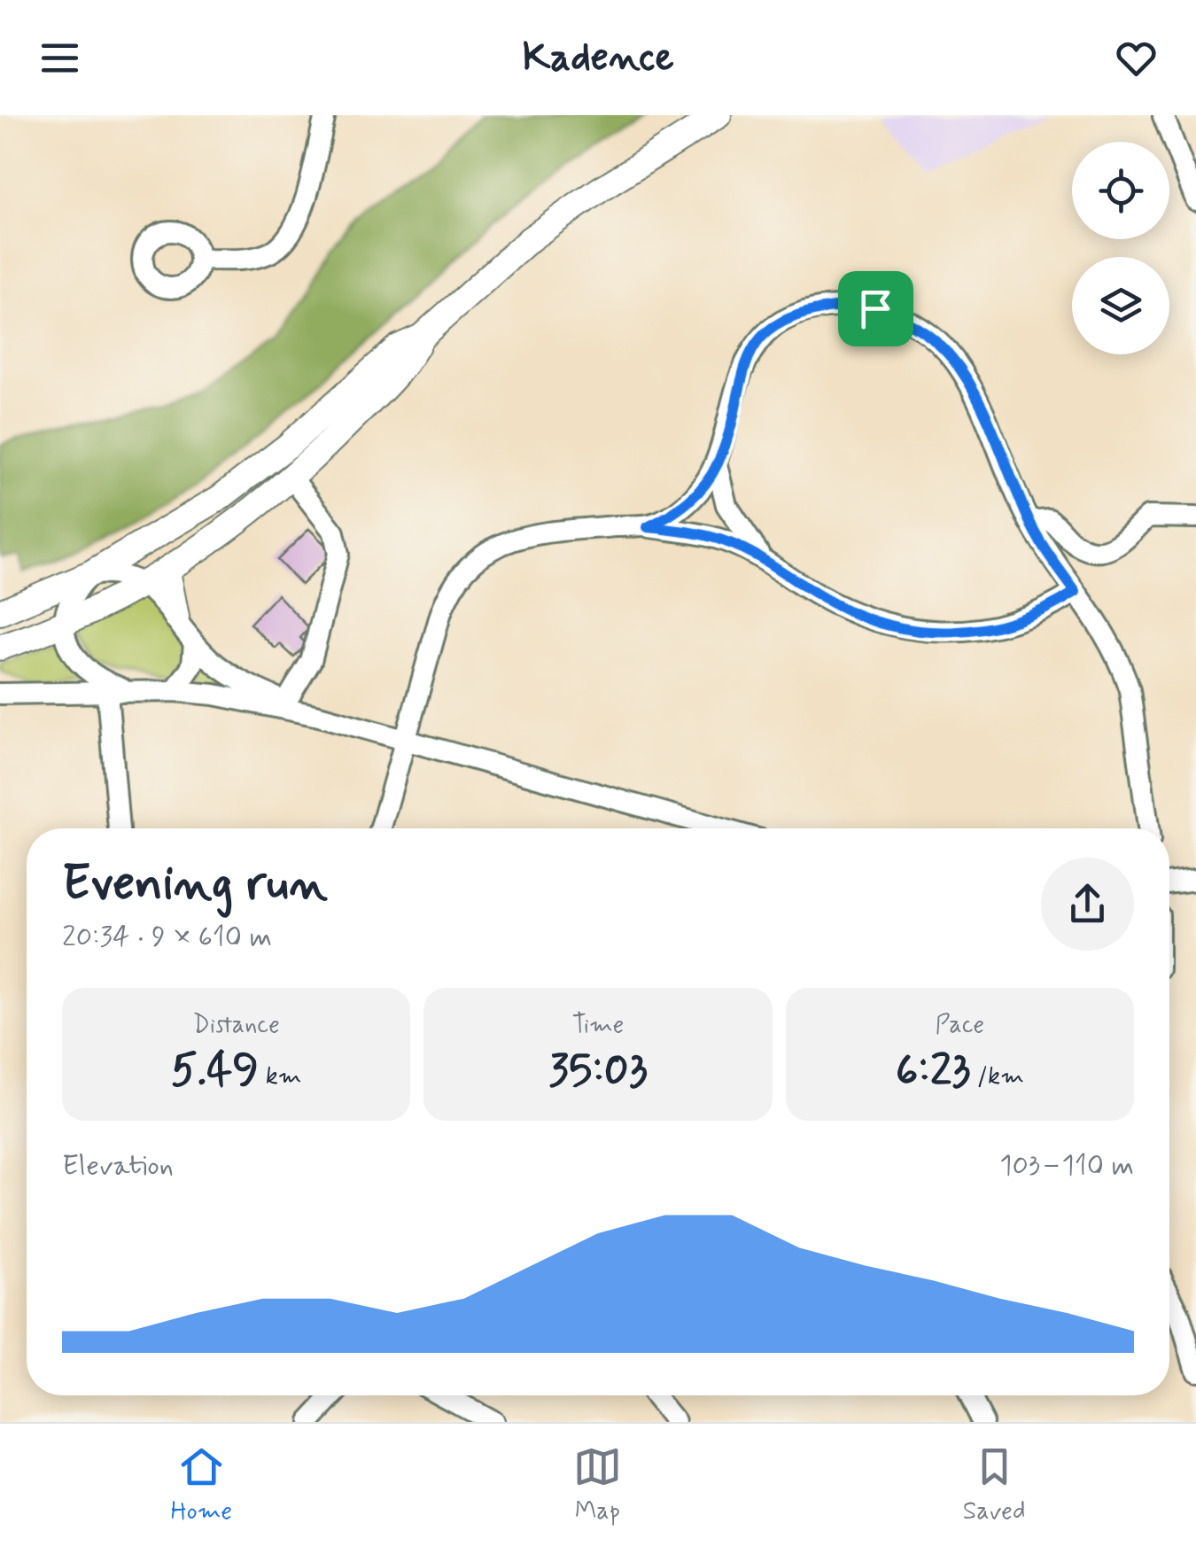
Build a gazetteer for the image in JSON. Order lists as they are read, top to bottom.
{
  "page": {
    "header": "Kadence",
    "heading": ["Evening run", "20:34 · 9 × 610 m"],
    "stats": [
      ["Distance", "5.49 km"],
      ["Time", "35:03"],
      ["Pace", "6:23 /km"]
    ],
    "chart": ["Elevation", "103–110 m"],
    "tabs": ["Home", "Map", "Saved"]
  }
}
